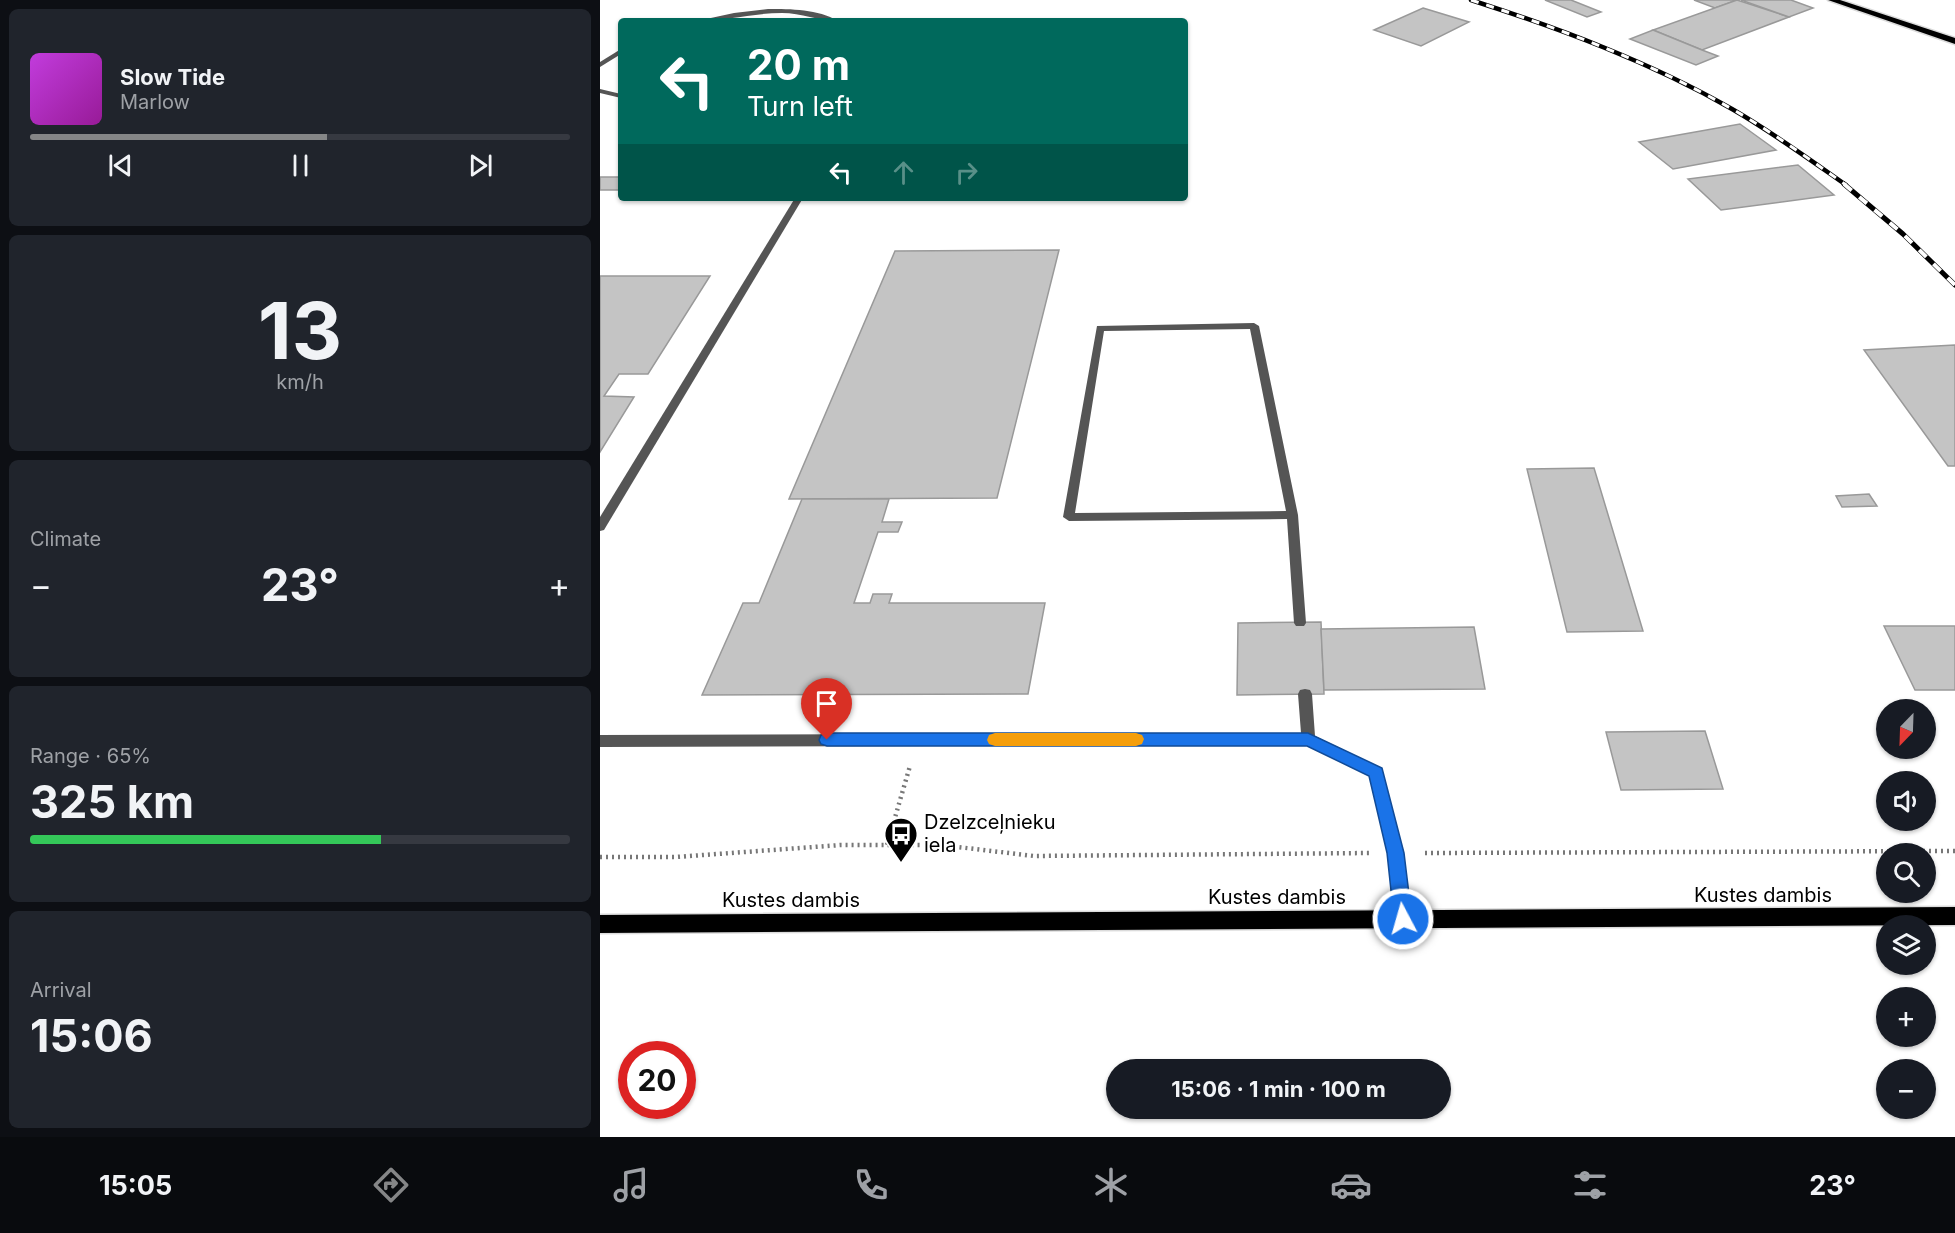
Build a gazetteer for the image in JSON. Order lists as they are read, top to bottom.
{
  "streets": {
    "main road": ["Kustes dambis"]
  },
  "places": {
    "bus stop": ["Dzelzceļnieku iela"]
  },
  "north": "bottom left",
  "page": {
    "turn": ["20 m", "Turn left"],
    "song": ["Slow Tide", "Marlow"],
    "tile": [
      ["13", "km/h"],
      "Climate",
      ["Range · 65%", "325 km"],
      ["Arrival", "15:06"]
    ],
    "heat": ["−", "23°", "+"],
    "map_buttons": ["+", "−"],
    "limit": "20",
    "trip": "15:06 · 1 min · 100 m",
    "tabs": ["15:05", "23°"]
  }
}
